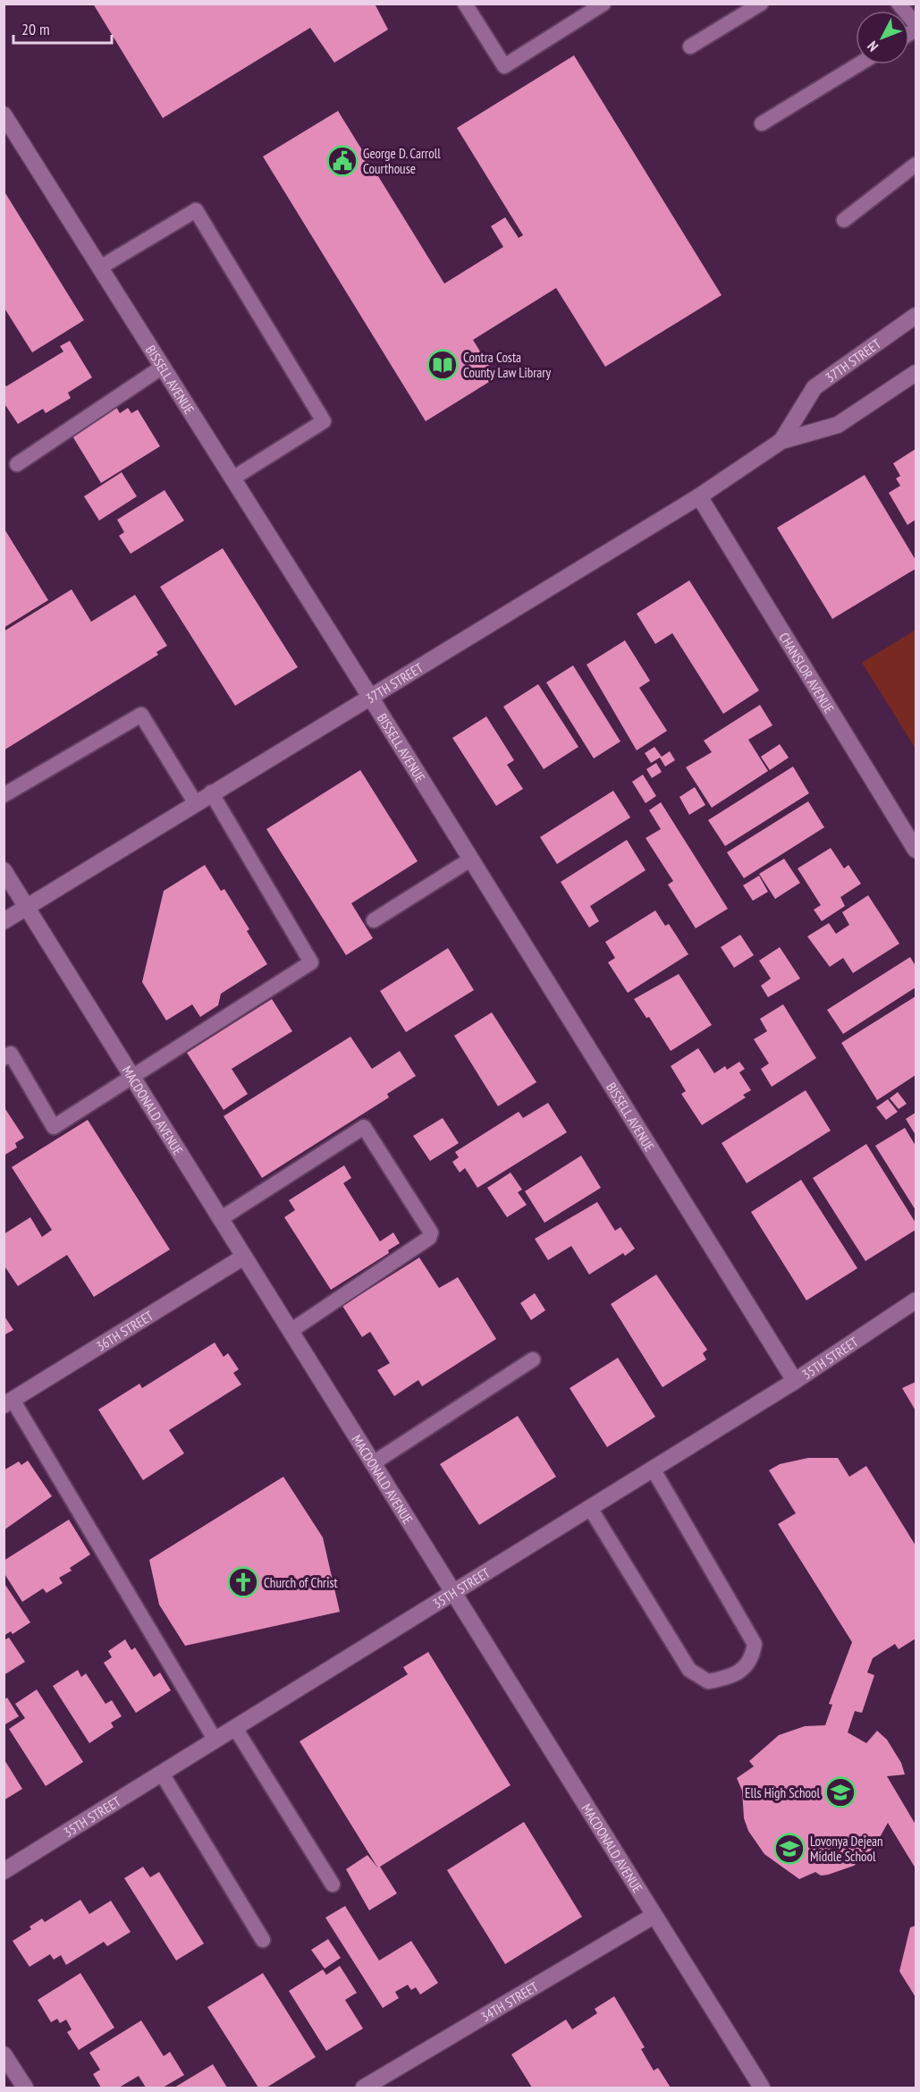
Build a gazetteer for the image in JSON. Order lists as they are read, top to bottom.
{
  "streets": {
    "street": [
      "37TH STREET",
      "BISSELL AVENUE",
      "CHANSLOR AVENUE",
      "MACDONALD AVENUE",
      "36TH STREET",
      "35TH STREET",
      "34TH STREET"
    ]
  },
  "crossings": [
    ["37TH STREET", "BISSELL AVENUE"],
    ["37TH STREET", "CHANSLOR AVENUE"],
    ["37TH STREET", "MACDONALD AVENUE"],
    ["BISSELL AVENUE", "35TH STREET"],
    ["MACDONALD AVENUE", "36TH STREET"],
    ["MACDONALD AVENUE", "35TH STREET"],
    ["MACDONALD AVENUE", "34TH STREET"]
  ],
  "places": {
    "public building": ["George D. Carroll Courthouse"],
    "library": ["Contra Costa County Law Library"],
    "church": ["Church of Christ"],
    "school or university": ["Ells High School", "Lovonya Dejean Middle School"]
  },
  "scale_bar": "20 m",
  "north": "bottom left"
}
